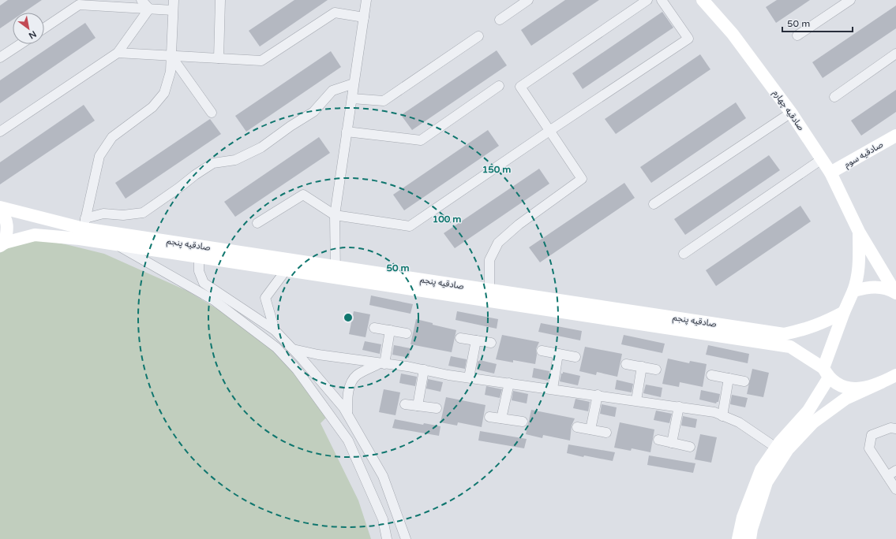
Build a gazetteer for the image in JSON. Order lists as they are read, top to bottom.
{
  "streets": {
    "street": ["صادقیه چهارم", "صادقیه سوم", "صادقیه پنجم"]
  },
  "crossings": [
    ["صادقیه چهارم", "صادقیه سوم"]
  ],
  "scale_bar": "50 m",
  "north": "bottom right",
  "rings": ["150 m", "100 m", "50 m"]
}
